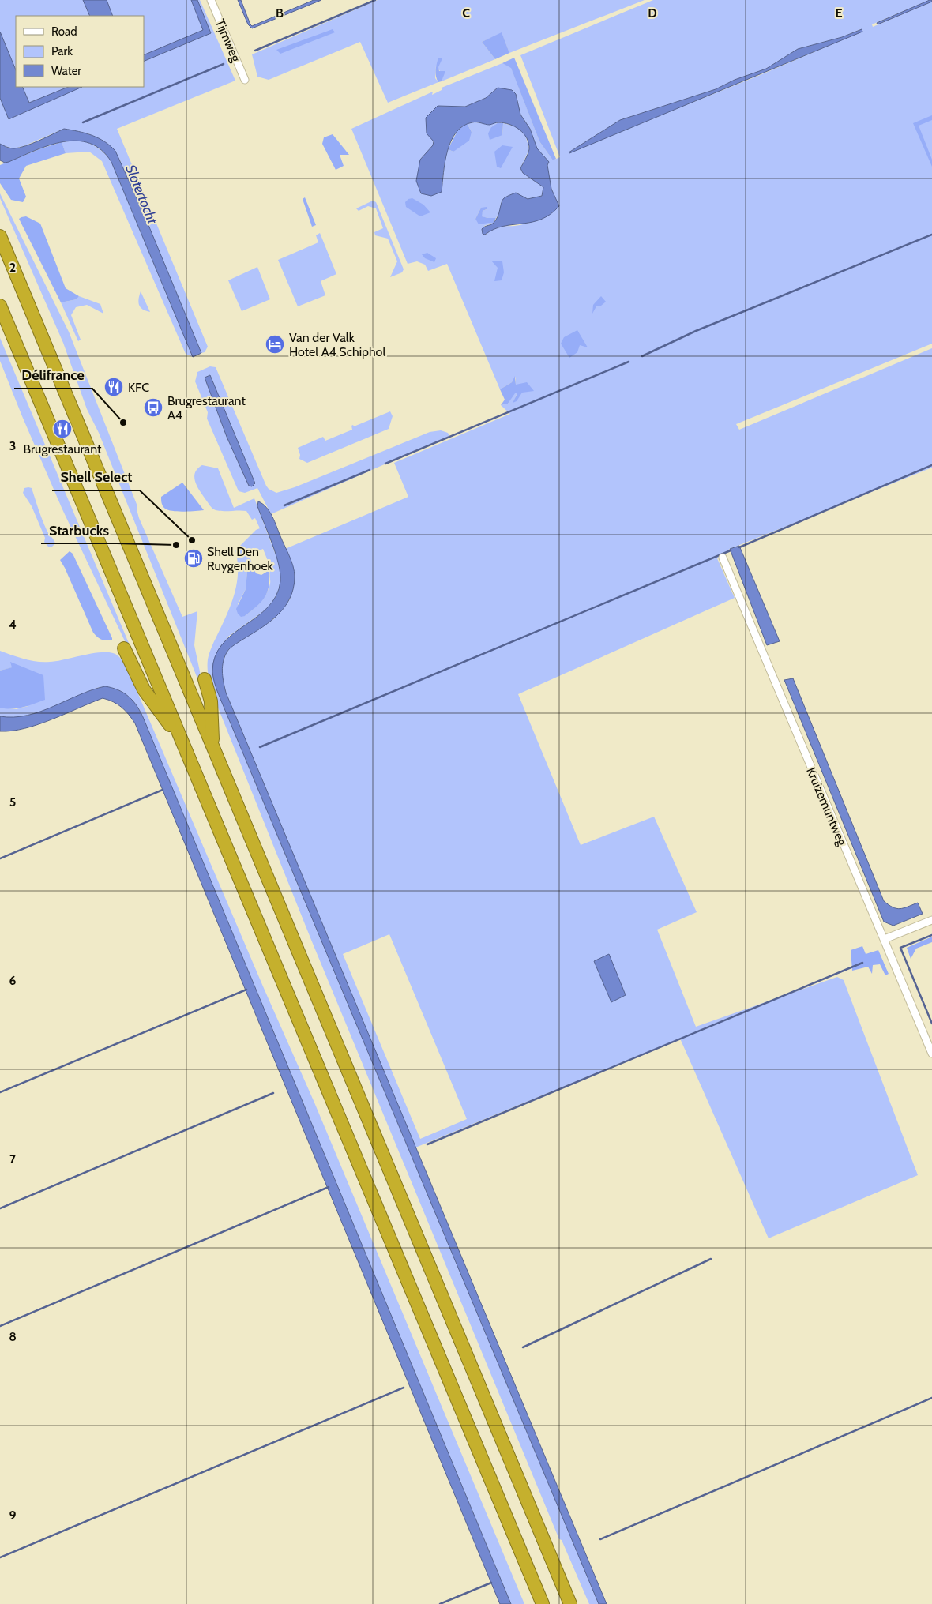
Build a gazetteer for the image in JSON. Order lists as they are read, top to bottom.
{
  "streets": {
    "street": ["Tijmweg", "Kruizemuntweg"]
  },
  "water": ["Slotertocht"],
  "places": {
    "hotel": ["Van der Valk Hotel A4 Schiphol"],
    "restaurant": ["KFC", "Brugrestaurant"],
    "bus stop": ["Brugrestaurant A4"],
    "other": ["Délifrance", "Shell Select", "Starbucks"],
    "fuel station": ["Shell Den Ruygenhoek"]
  },
  "legend": ["Road", "Park", "Water"],
  "grid": {
    "columns": [
      "B",
      "C",
      "D",
      "E"
    ],
    "rows": [
      "2",
      "3",
      "4",
      "5",
      "6",
      "7",
      "8",
      "9"
    ]
  }
}
